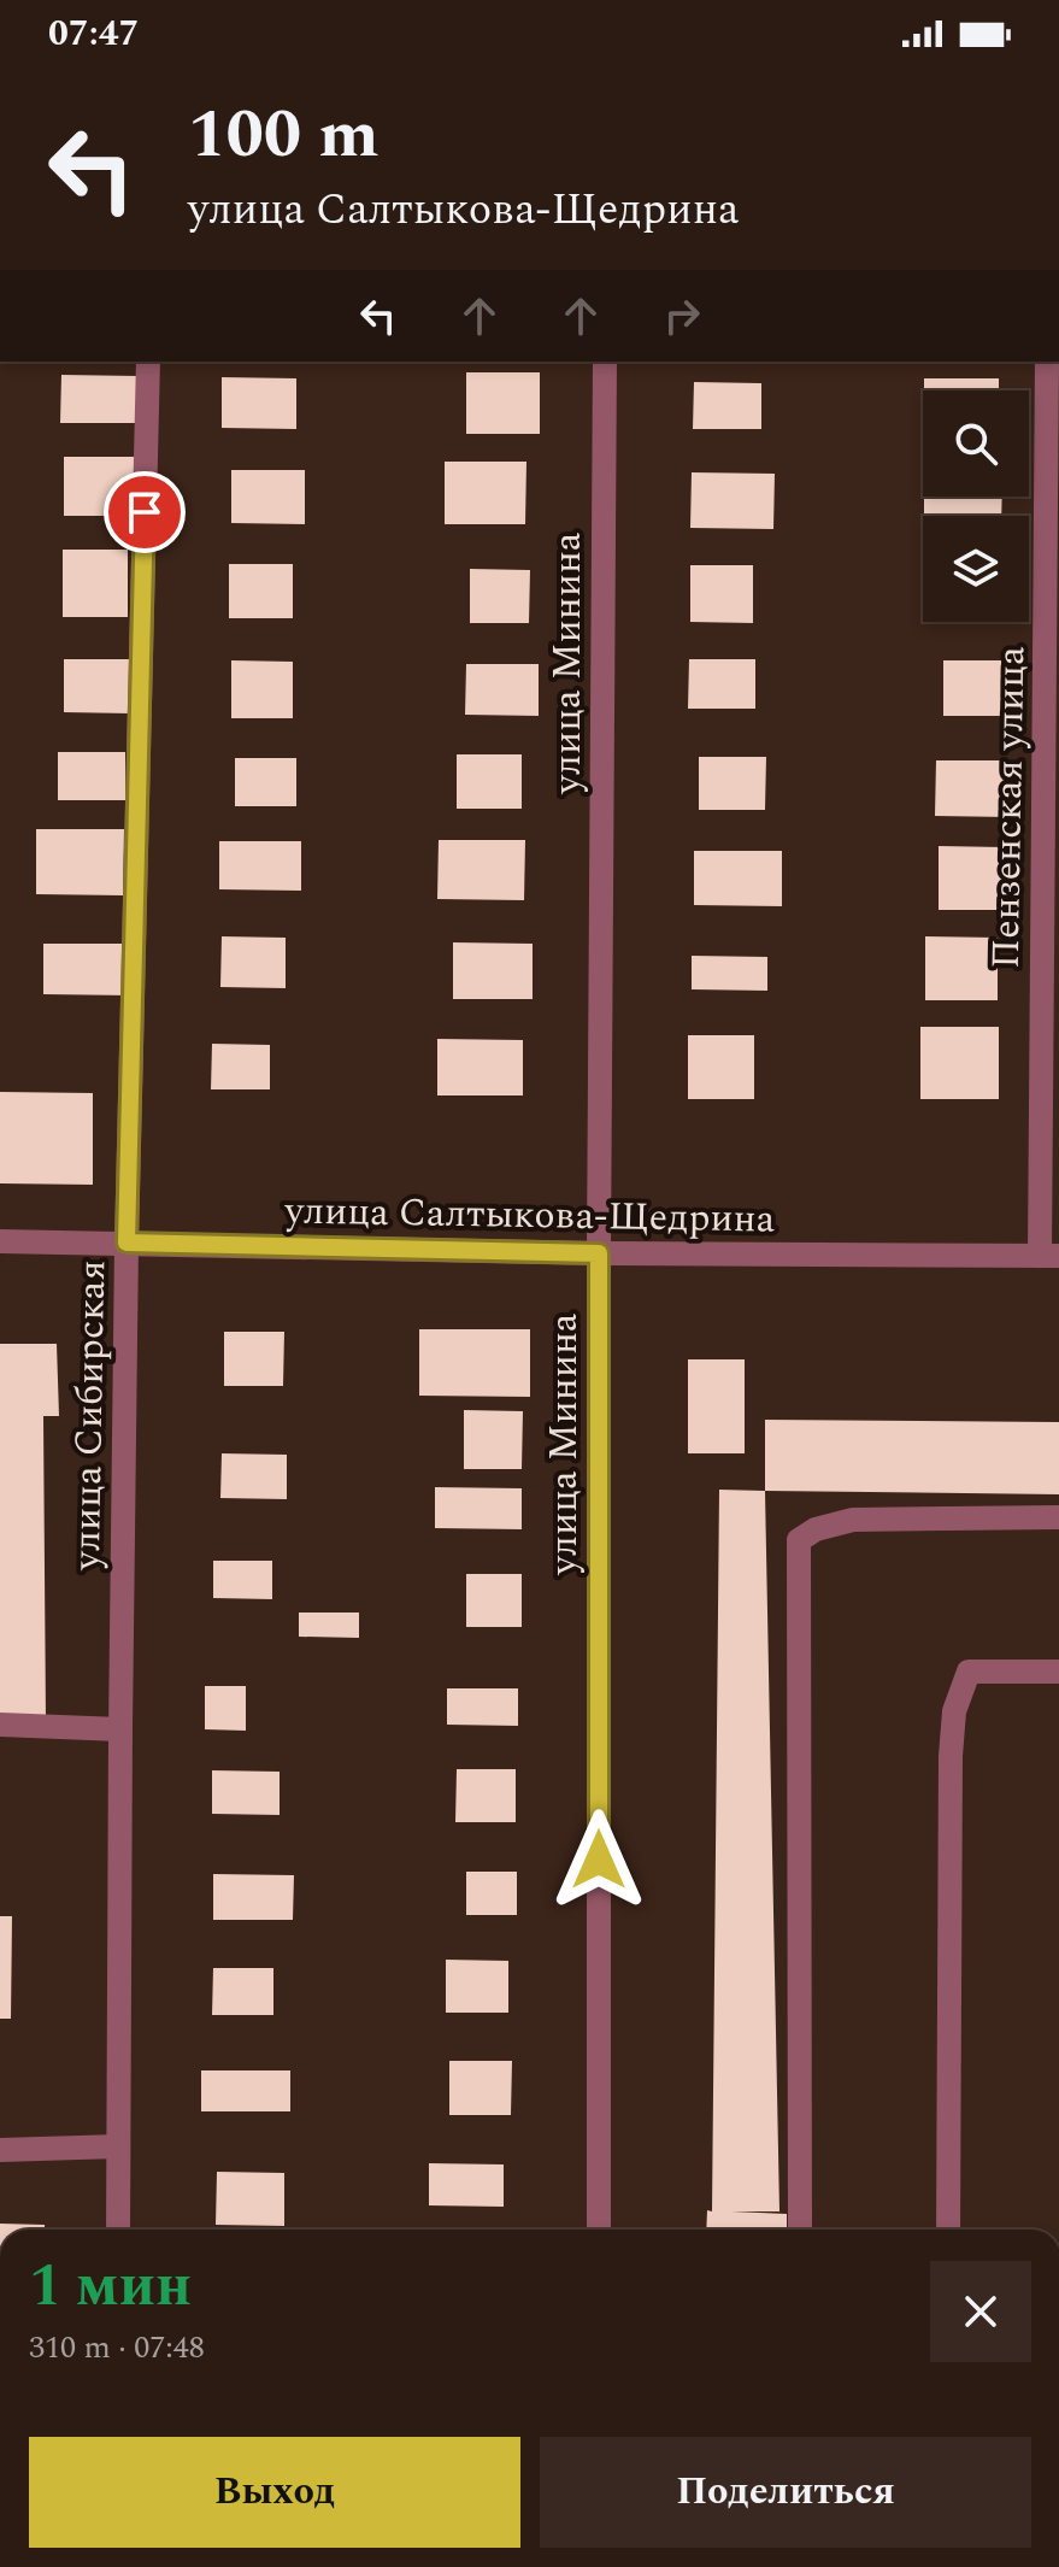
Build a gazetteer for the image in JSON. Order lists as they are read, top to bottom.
{
  "streets": {
    "street": [
      "улица Минина",
      "Пензенская улица",
      "улица Салтыкова-Щедрина",
      "улица Сибирская"
    ]
  },
  "crossings": [
    ["улица Минина", "улица Салтыкова-Щедрина"],
    ["Пензенская улица", "улица Салтыкова-Щедрина"],
    ["улица Салтыкова-Щедрина", "улица Сибирская"]
  ],
  "page": {
    "status": "07:47",
    "turn": ["100 m", "улица Салтыкова-Щедрина"],
    "heading": ["1 мин", "310 m · 07:48"],
    "buttons": ["Выход", "Поделиться"]
  }
}
